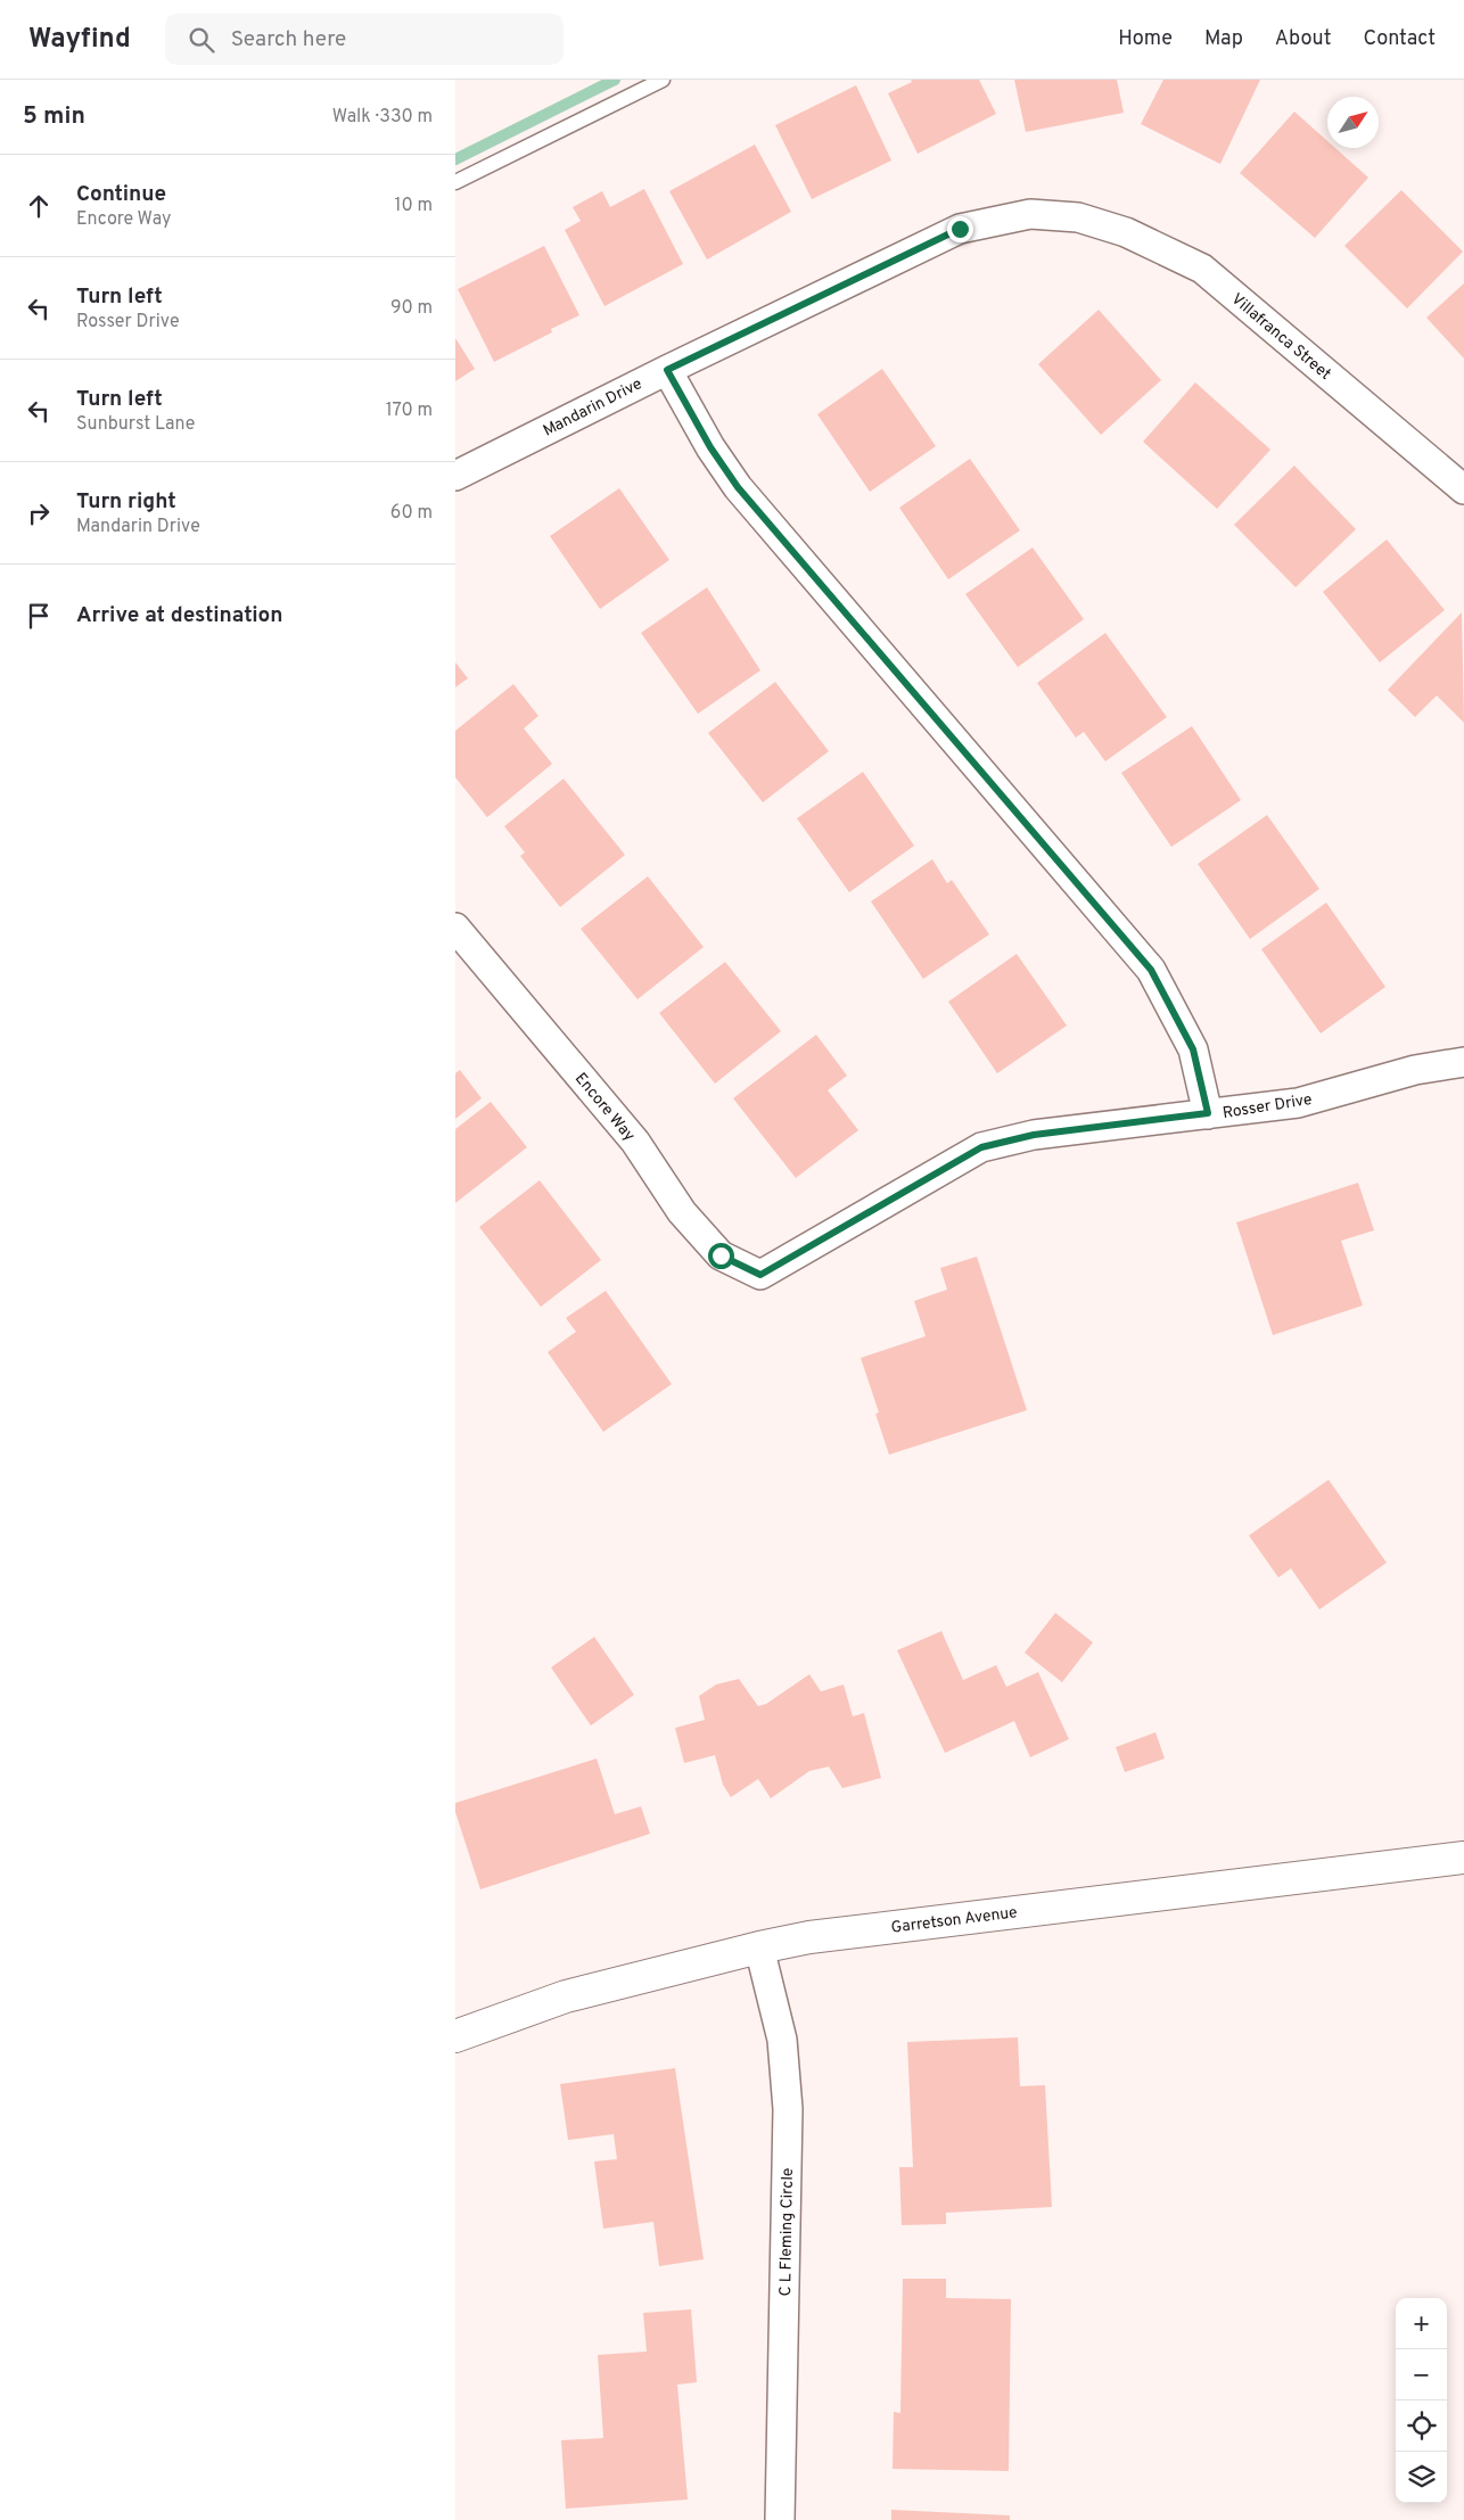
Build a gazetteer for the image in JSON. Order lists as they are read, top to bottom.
{
  "streets": {
    "street": [
      "Villafranca Street",
      "Mandarin Drive",
      "Rosser Drive",
      "Encore Way",
      "Garretson Avenue",
      "C L Fleming Circle"
    ]
  },
  "crossings": [
    ["Villafranca Street", "Mandarin Drive"],
    ["Rosser Drive", "Encore Way"],
    ["Garretson Avenue", "C L Fleming Circle"]
  ],
  "north": "top right",
  "page": {
    "header": "Wayfind",
    "search": "Search here",
    "nav": [
      "Home",
      "Map",
      "About",
      "Contact"
    ],
    "heading": ["5 min", "Walk · 330 m"],
    "list": [
      ["Continue", "Encore Way", "10 m"],
      ["Turn left", "Rosser Drive", "90 m"],
      ["Turn left", "Sunburst Lane", "170 m"],
      ["Turn right", "Mandarin Drive", "60 m"],
      "Arrive at destination"
    ],
    "map_buttons": ["+", "−"]
  }
}
